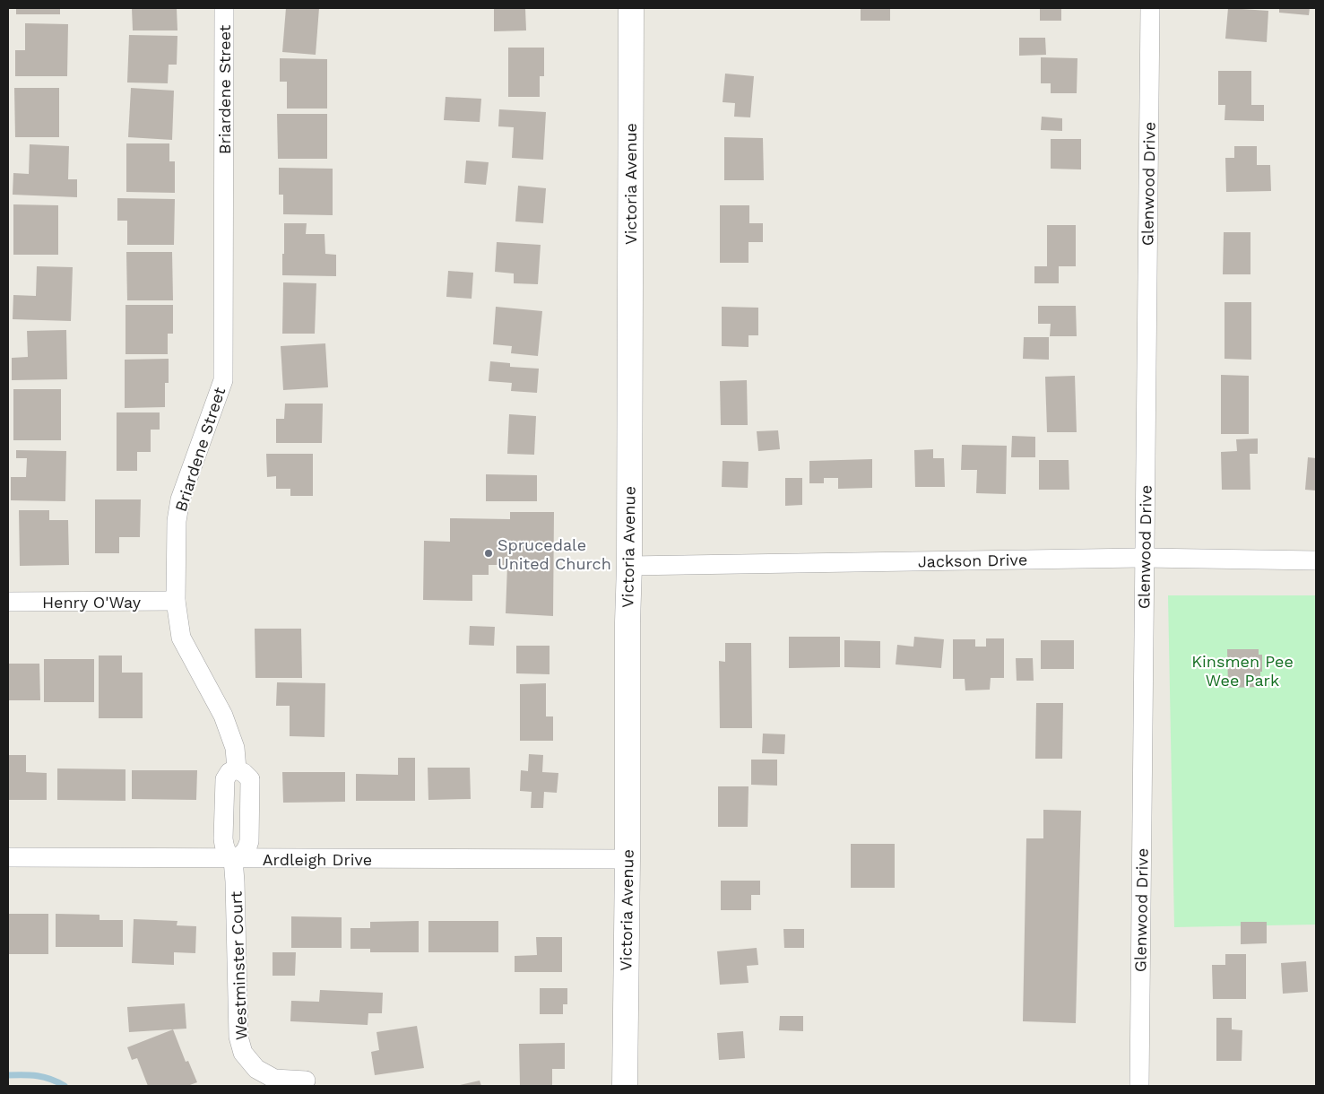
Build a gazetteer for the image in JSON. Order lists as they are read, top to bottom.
{
  "streets": {
    "street": [
      "Briardene Street",
      "Victoria Avenue",
      "Glenwood Drive",
      "Jackson Drive",
      "Henry O'Way",
      "Ardleigh Drive",
      "Westminster Court"
    ]
  },
  "crossings": [
    ["Briardene Street", "Henry O'Way"],
    ["Victoria Avenue", "Jackson Drive"],
    ["Victoria Avenue", "Ardleigh Drive"],
    ["Glenwood Drive", "Jackson Drive"],
    ["Ardleigh Drive", "Westminster Court"]
  ],
  "parks": ["Kinsmen Pee Wee Park"],
  "places": ["Sprucedale United Church"]
}
